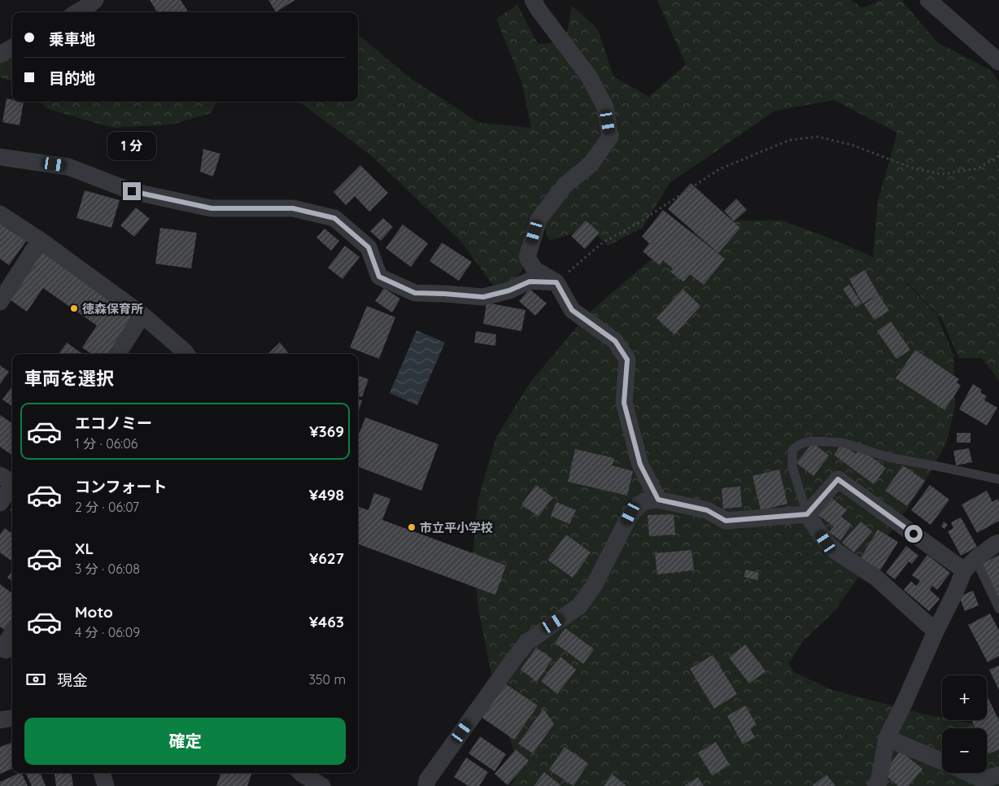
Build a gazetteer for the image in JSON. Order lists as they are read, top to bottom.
{
  "places": ["徳森保育所", "市立平小学校"],
  "page": {
    "banner": ["乗車地", "目的地"],
    "bubble": "1 分",
    "heading": "車両を選択",
    "list": [
      {
        "name": "エコノミー",
        "note": "1 分 · 06:06",
        "value": "¥369"
      },
      {
        "name": "コンフォート",
        "note": "2 分 · 06:07",
        "value": "¥498"
      },
      {
        "name": "XL",
        "note": "3 分 · 06:08",
        "value": "¥627"
      },
      {
        "name": "Moto",
        "note": "4 分 · 06:09",
        "value": "¥463"
      }
    ],
    "pay": ["現金", "350 m"],
    "map_buttons": ["+", "−"],
    "buttons": "確定"
  }
}
